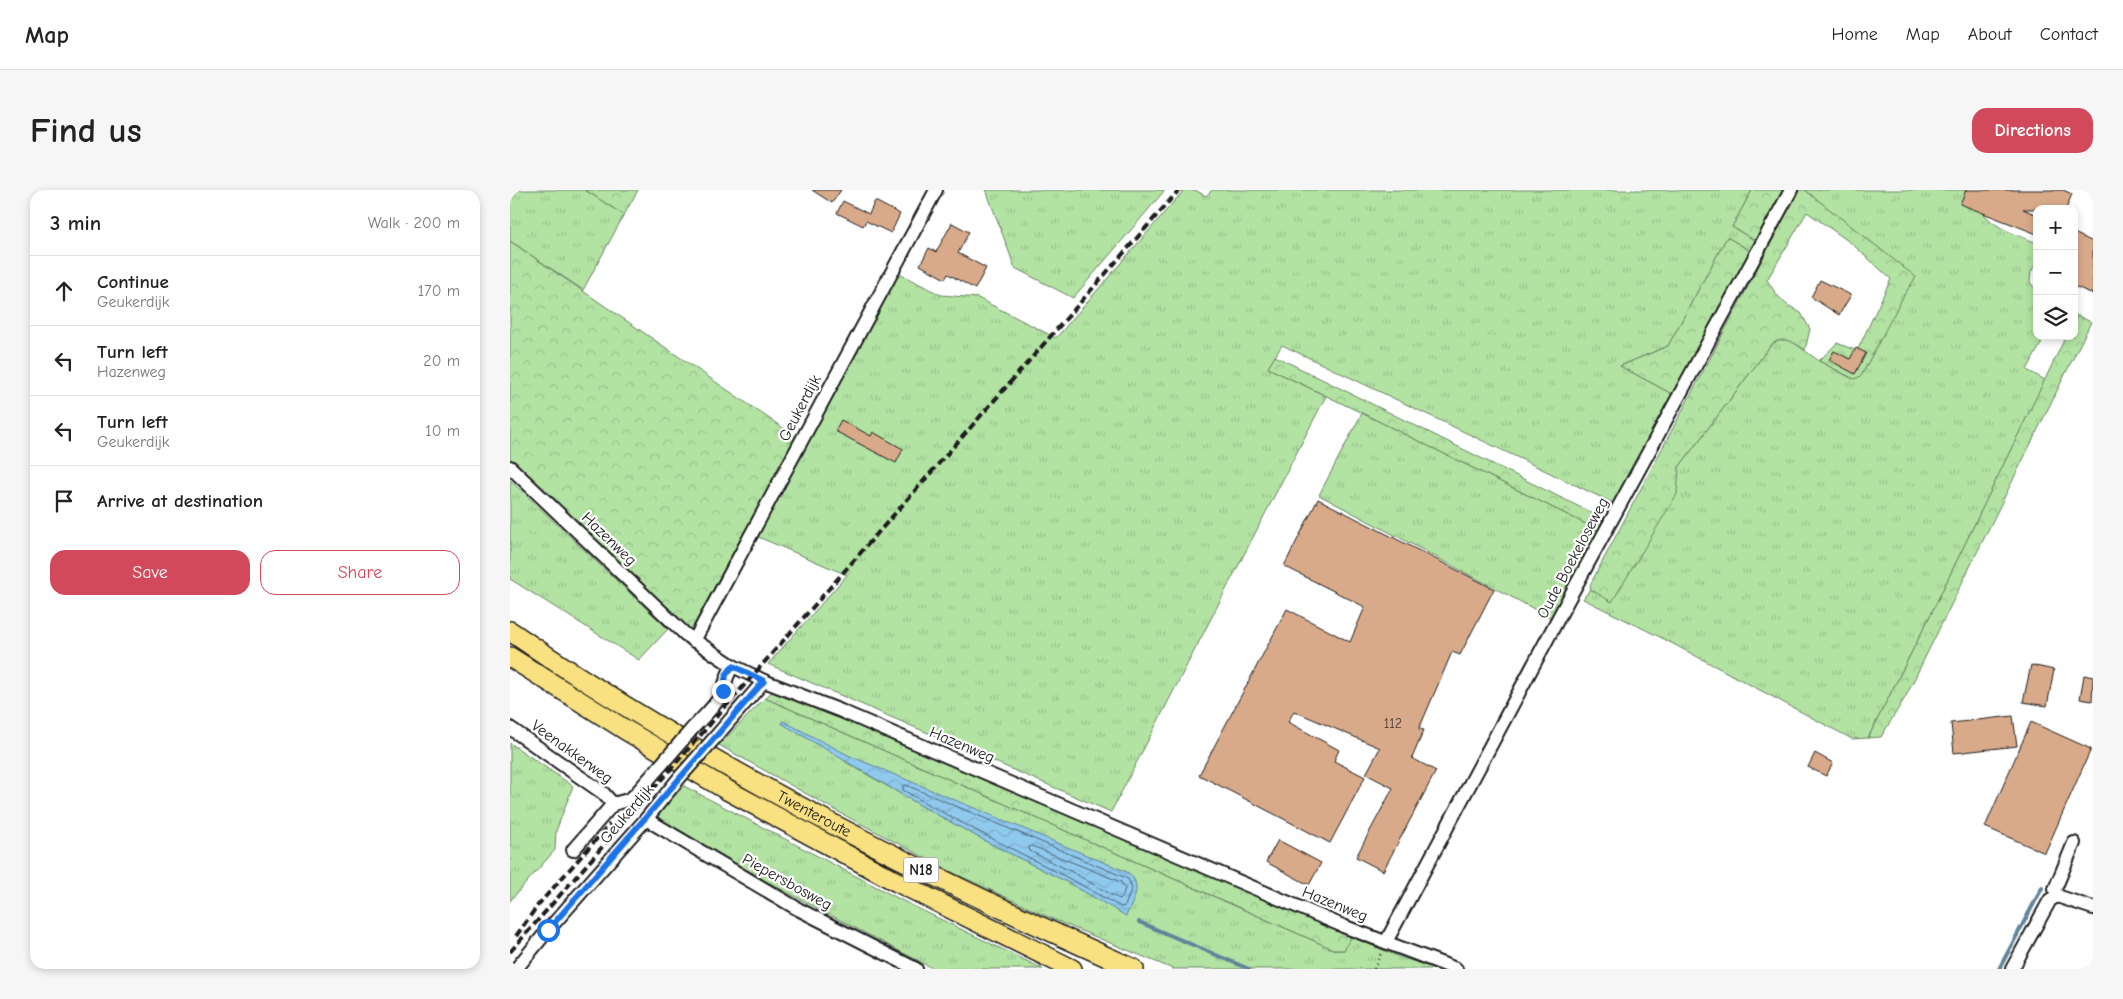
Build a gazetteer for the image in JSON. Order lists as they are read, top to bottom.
{
  "streets": {
    "highway": ["Twenteroute", "N18"],
    "street": [
      "Geukerdijk",
      "Hazenweg",
      "Oude Boekeloseweg",
      "Veenakkerweg",
      "Piepersbosweg"
    ]
  },
  "crossings": [
    ["Geukerdijk", "Hazenweg"],
    ["Geukerdijk", "Veenakkerweg"],
    ["Geukerdijk", "Piepersbosweg"],
    ["Hazenweg", "Oude Boekeloseweg"]
  ],
  "house_numbers": ["112"],
  "page": {
    "header": "Map",
    "nav": [
      "Home",
      "Map",
      "About",
      "Contact"
    ],
    "buttons": [
      "Directions",
      ["Save", "Share"]
    ],
    "title": "Find us",
    "heading": ["3 min", "Walk · 200 m"],
    "map_buttons": ["+", "−"],
    "list": [
      ["Continue", "Geukerdijk", "170 m"],
      ["Turn left", "Hazenweg", "20 m"],
      ["Turn left", "Geukerdijk", "10 m"],
      "Arrive at destination"
    ]
  }
}
